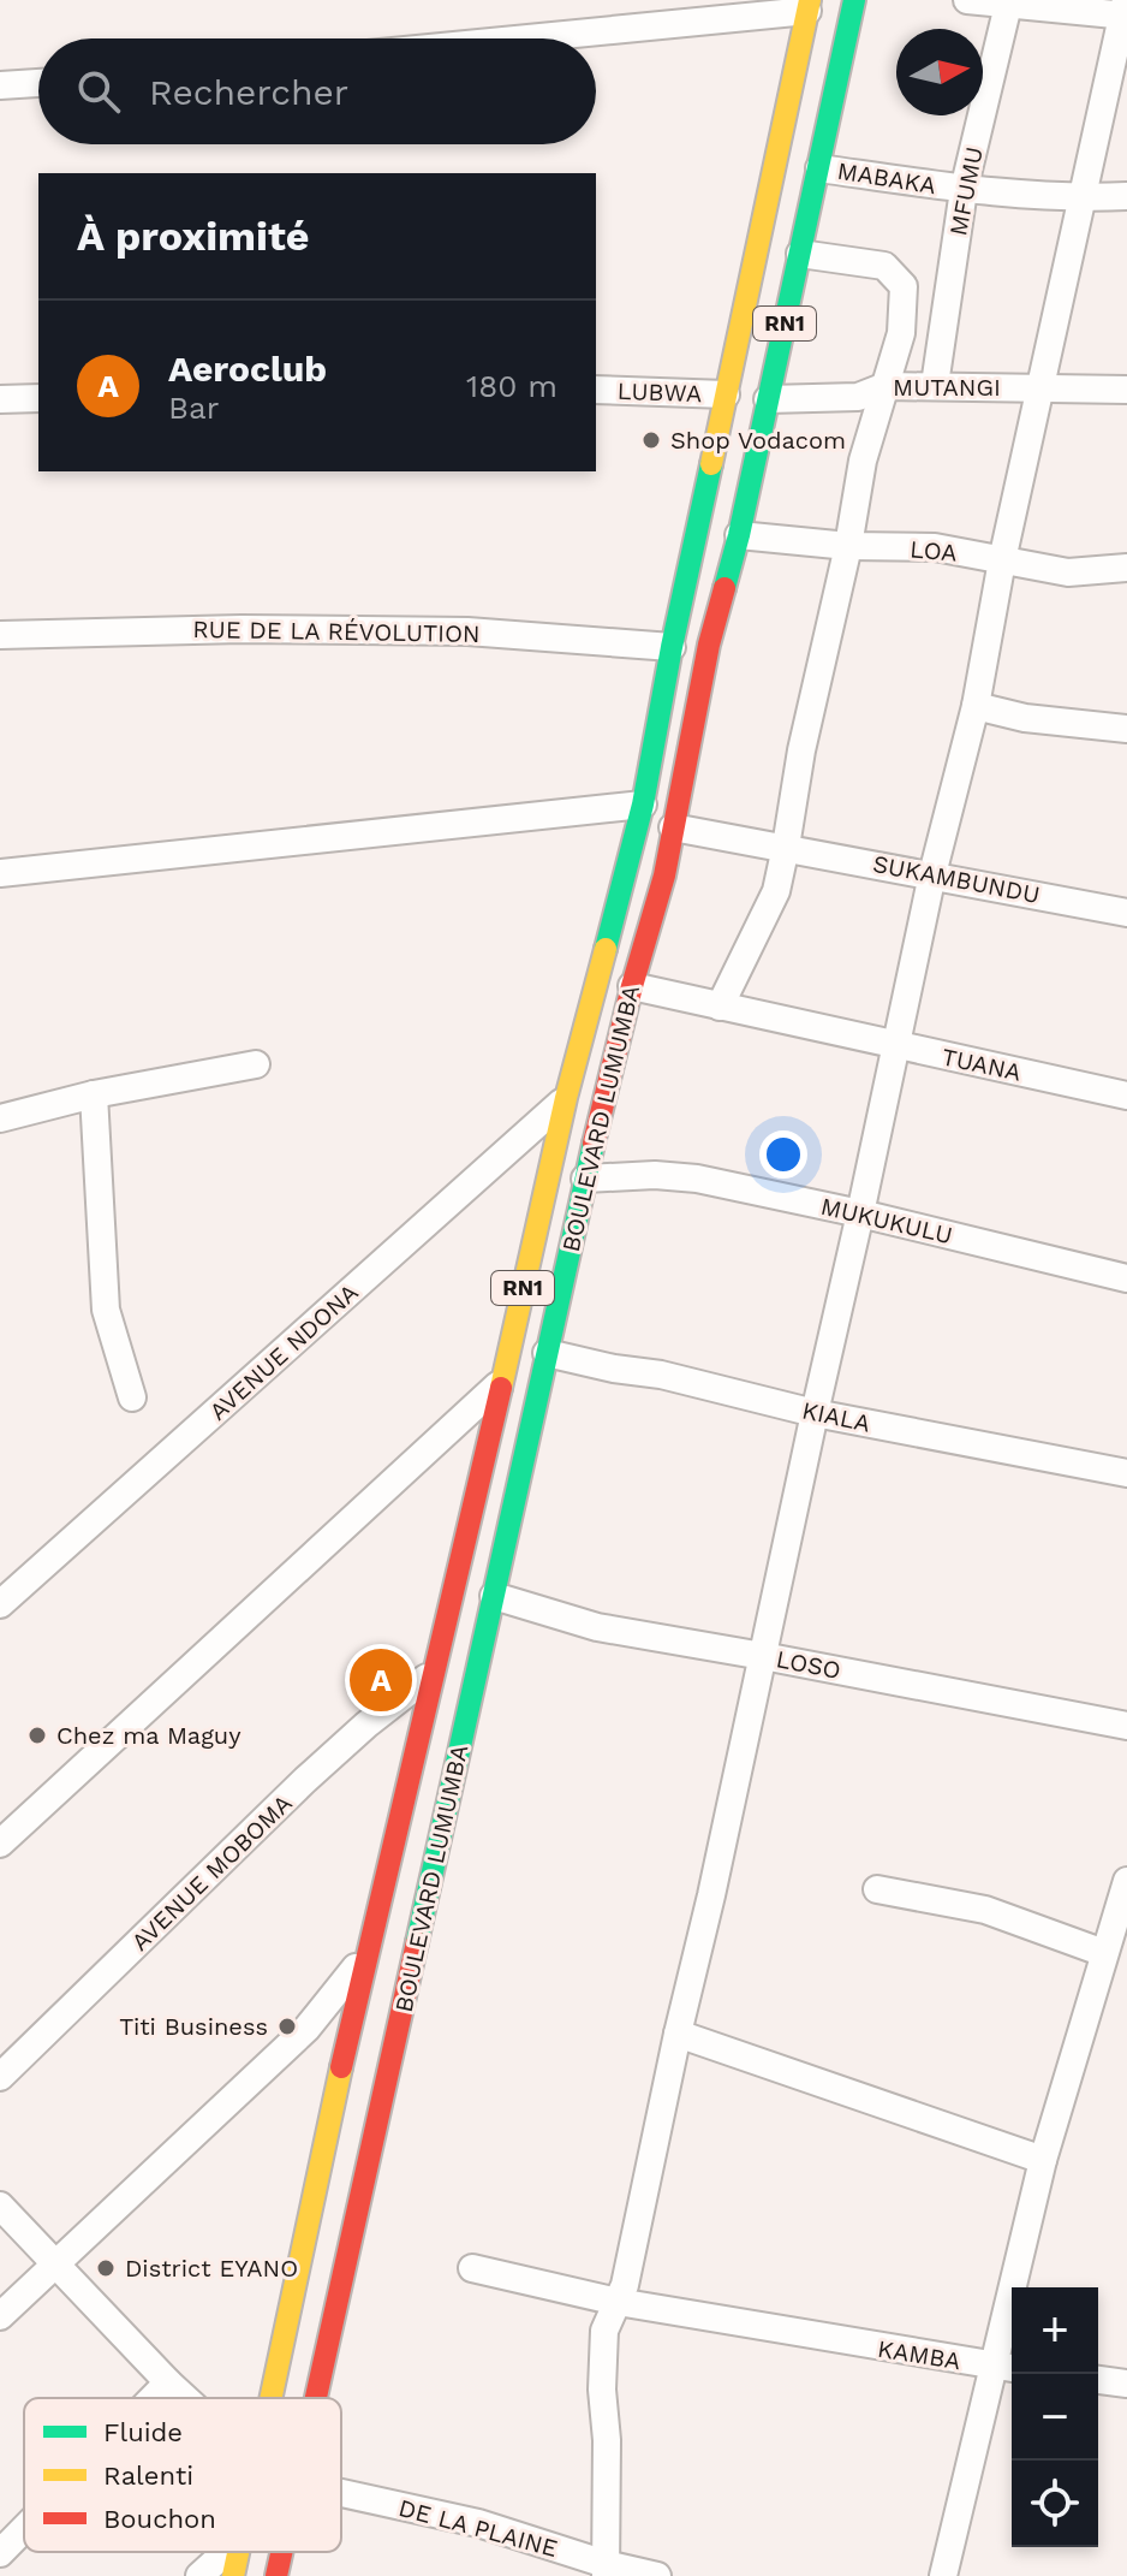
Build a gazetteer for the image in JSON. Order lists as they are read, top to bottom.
{
  "streets": {
    "highway": ["RN1", "BOULEVARD LUMUMBA"],
    "street": [
      "MABAKA",
      "MFUMU",
      "MUTANGI",
      "LUBWA",
      "LOA",
      "RUE DE LA RÉVOLUTION",
      "SUKAMBUNDU",
      "TUANA",
      "MUKUKULU",
      "AVENUE NDONA",
      "KIALA",
      "LOSO",
      "AVENUE MOBOMA",
      "KAMBA",
      "DE LA PLAINE"
    ]
  },
  "crossings": [
    ["MABAKA", "MFUMU"],
    ["MABAKA", "BOULEVARD LUMUMBA"],
    ["MFUMU", "MUTANGI"],
    ["MUTANGI", "BOULEVARD LUMUMBA"],
    ["LUBWA", "BOULEVARD LUMUMBA"],
    ["LOA", "BOULEVARD LUMUMBA"],
    ["RUE DE LA RÉVOLUTION", "BOULEVARD LUMUMBA"],
    ["SUKAMBUNDU", "BOULEVARD LUMUMBA"],
    ["TUANA", "BOULEVARD LUMUMBA"],
    ["BOULEVARD LUMUMBA", "MUKUKULU"],
    ["BOULEVARD LUMUMBA", "AVENUE NDONA"],
    ["BOULEVARD LUMUMBA", "KIALA"],
    ["BOULEVARD LUMUMBA", "LOSO"],
    ["BOULEVARD LUMUMBA", "AVENUE MOBOMA"]
  ],
  "places": [
    "Shop Vodacom",
    "Chez ma Maguy",
    "Titi Business",
    "District EYANO"
  ],
  "legend": ["Fluide", "Ralenti", "Bouchon"],
  "north": "right",
  "page": {
    "search": "Rechercher",
    "heading": "À proximité",
    "list": [
      {
        "mark": "A",
        "name": "Aeroclub",
        "note": "Bar",
        "value": "180 m"
      }
    ],
    "pins": "A",
    "map_buttons": ["+", "−"]
  }
}
